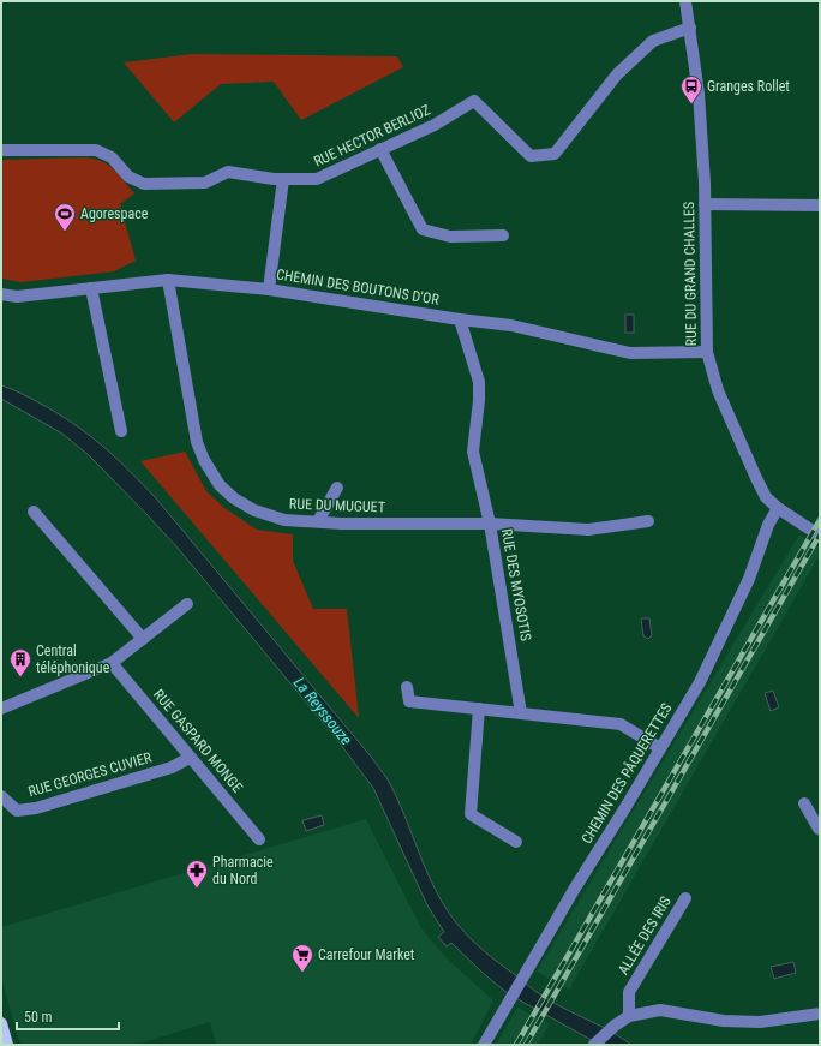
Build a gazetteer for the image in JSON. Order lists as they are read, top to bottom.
{
  "streets": {
    "street": [
      "RUE HECTOR BERLIOZ",
      "RUE DU GRAND CHALLES",
      "CHEMIN DES BOUTONS D'OR",
      "RUE DU MUGUET",
      "RUE DES MYOSOTIS",
      "RUE GASPARD MONGE",
      "CHEMIN DES PÂQUERETTES",
      "RUE GEORGES CUVIER",
      "ALLÉE DES IRIS"
    ]
  },
  "crossings": [
    ["RUE HECTOR BERLIOZ", "RUE DU GRAND CHALLES"],
    ["RUE DU GRAND CHALLES", "CHEMIN DES BOUTONS D'OR"],
    ["RUE DU GRAND CHALLES", "CHEMIN DES PÂQUERETTES"],
    ["CHEMIN DES BOUTONS D'OR", "RUE DU MUGUET"],
    ["CHEMIN DES BOUTONS D'OR", "RUE DES MYOSOTIS"],
    ["RUE DU MUGUET", "RUE DES MYOSOTIS"],
    ["RUE GASPARD MONGE", "RUE GEORGES CUVIER"]
  ],
  "water": ["La Reyssouze"],
  "places": {
    "bus stop": ["Granges Rollet"],
    "sports": ["Agorespace"],
    "building": ["Central téléphonique"],
    "pharmacy": ["Pharmacie du Nord"],
    "supermarket": ["Carrefour Market"]
  },
  "scale_bar": "50 m"
}
